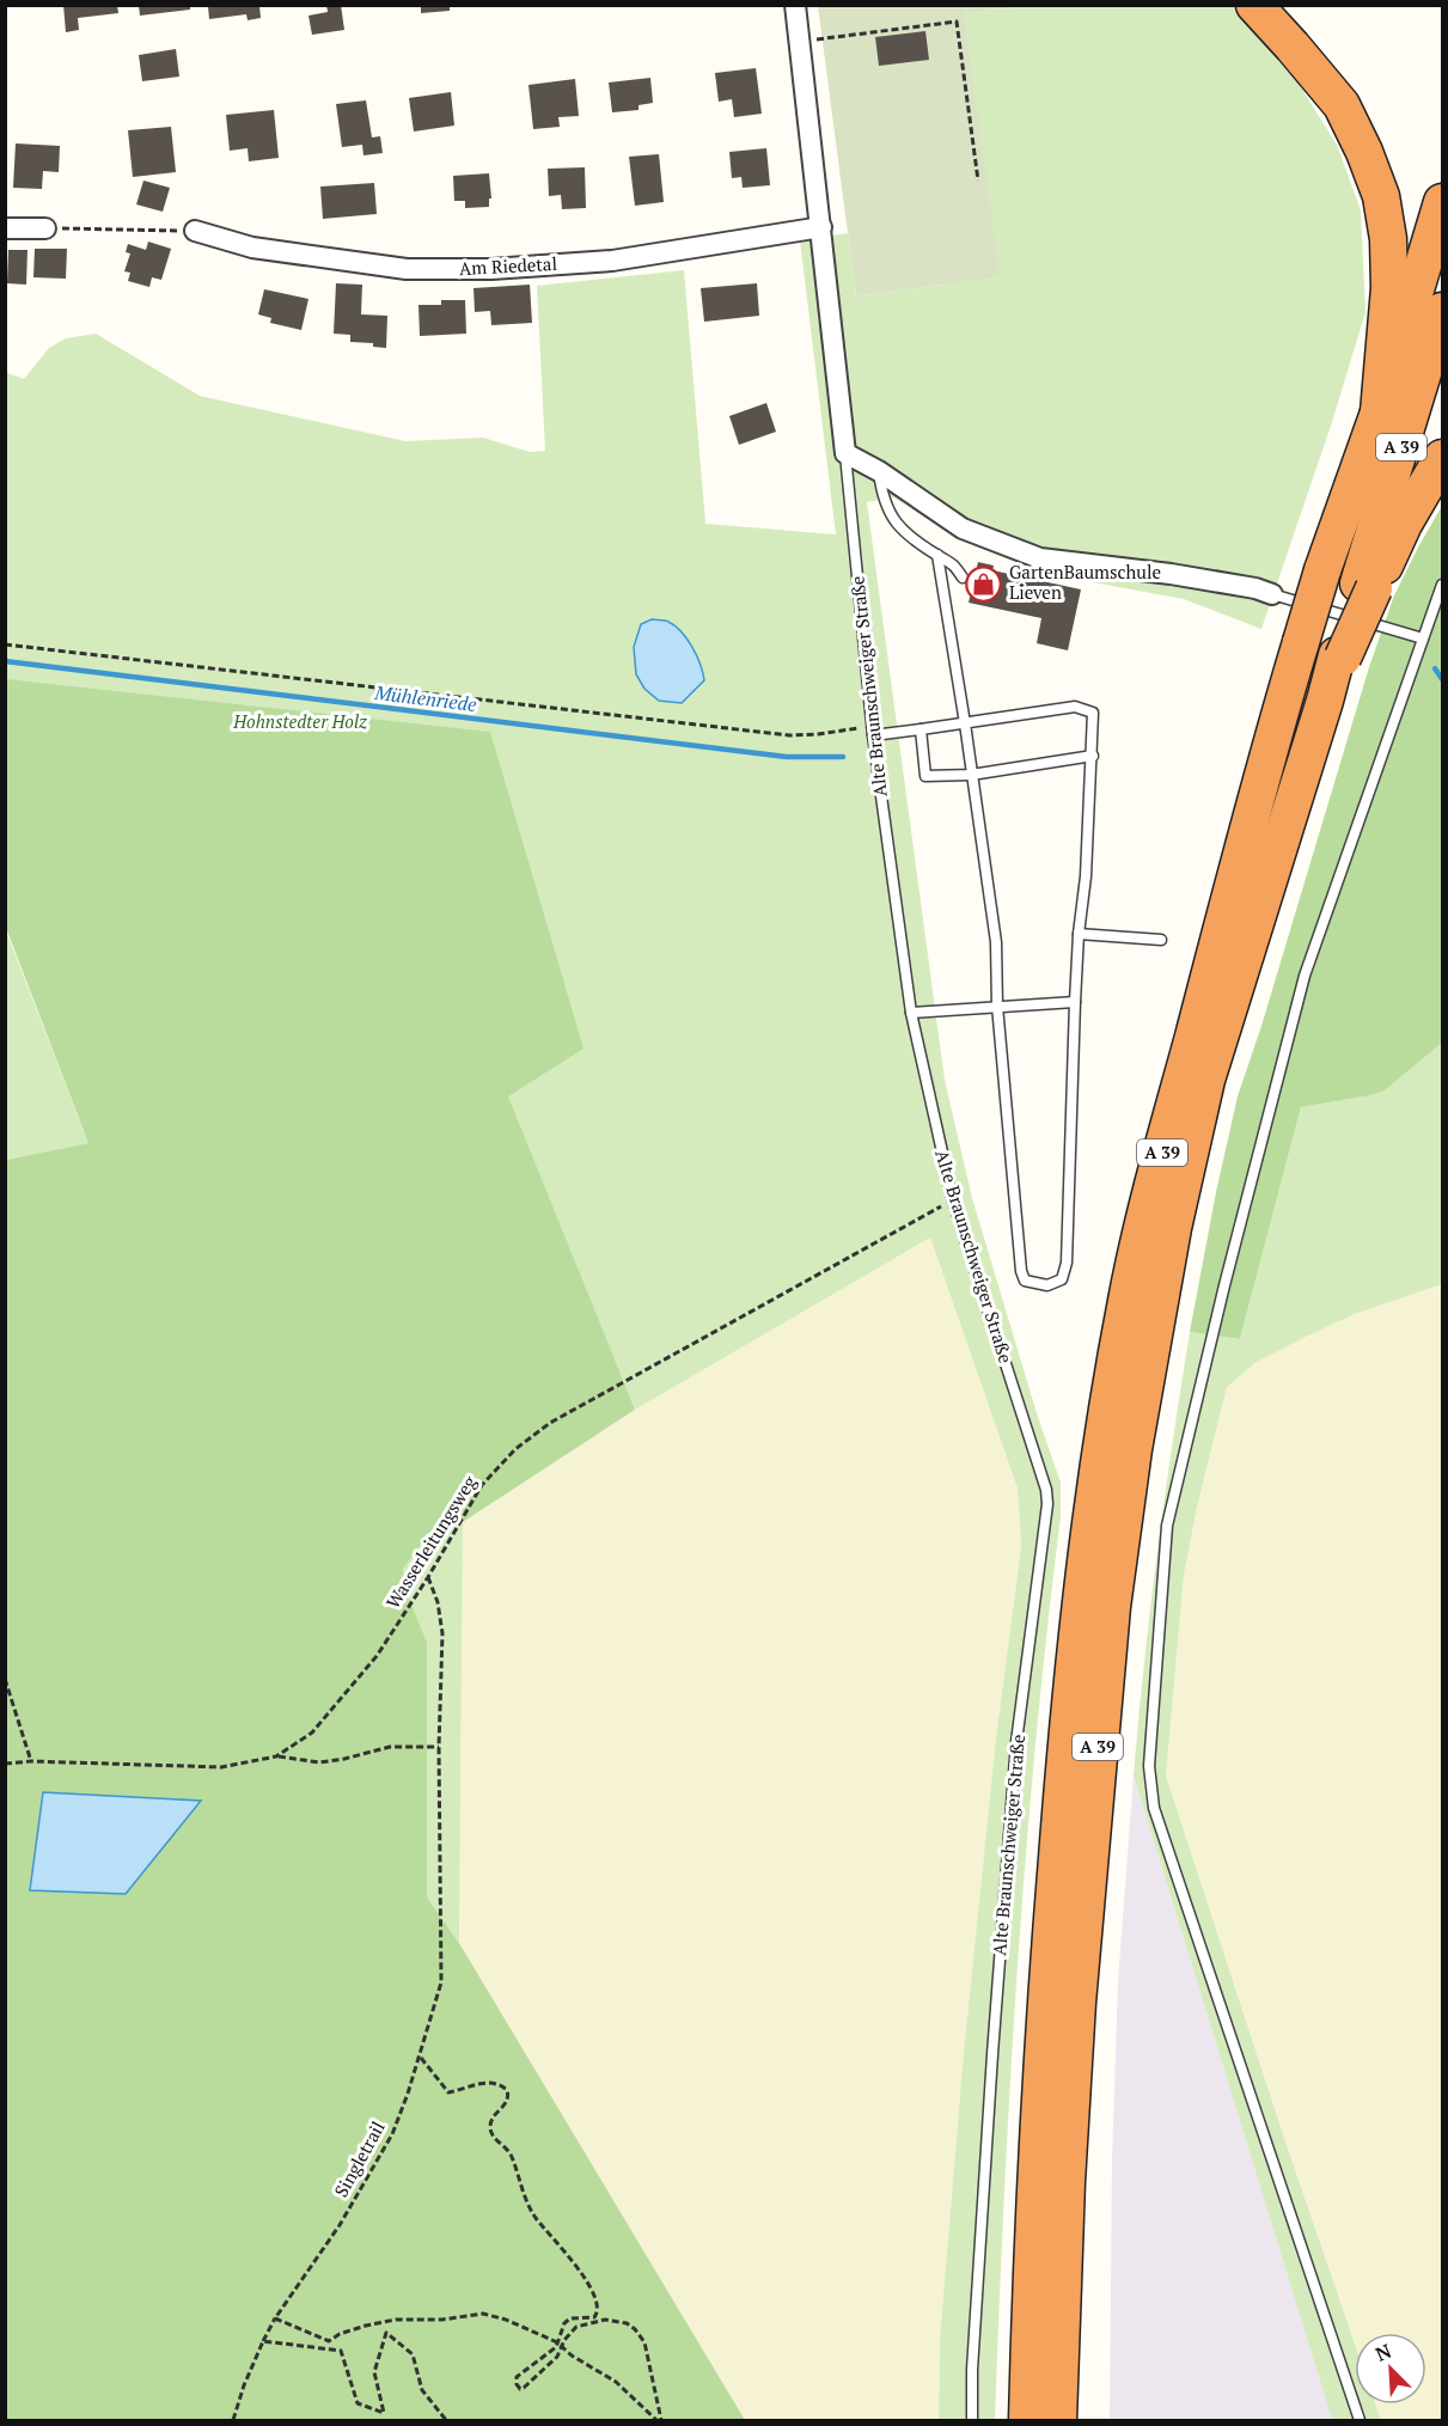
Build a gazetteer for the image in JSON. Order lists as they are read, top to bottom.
{
  "streets": {
    "highway": ["A 39"],
    "street": ["Am Riedetal", "Alte Braunschweiger Straße"],
    "path": ["Wasserleitungsweg", "Singletrail"]
  },
  "crossings": [
    ["Am Riedetal", "Alte Braunschweiger Straße"],
    ["Alte Braunschweiger Straße", "Wasserleitungsweg"],
    ["Wasserleitungsweg", "Singletrail"]
  ],
  "water": ["Mühlenriede"],
  "parks": ["Hohnstedter Holz"],
  "places": {
    "shop": ["GartenBaumschule Lieven"]
  },
  "north": "top left"
}
